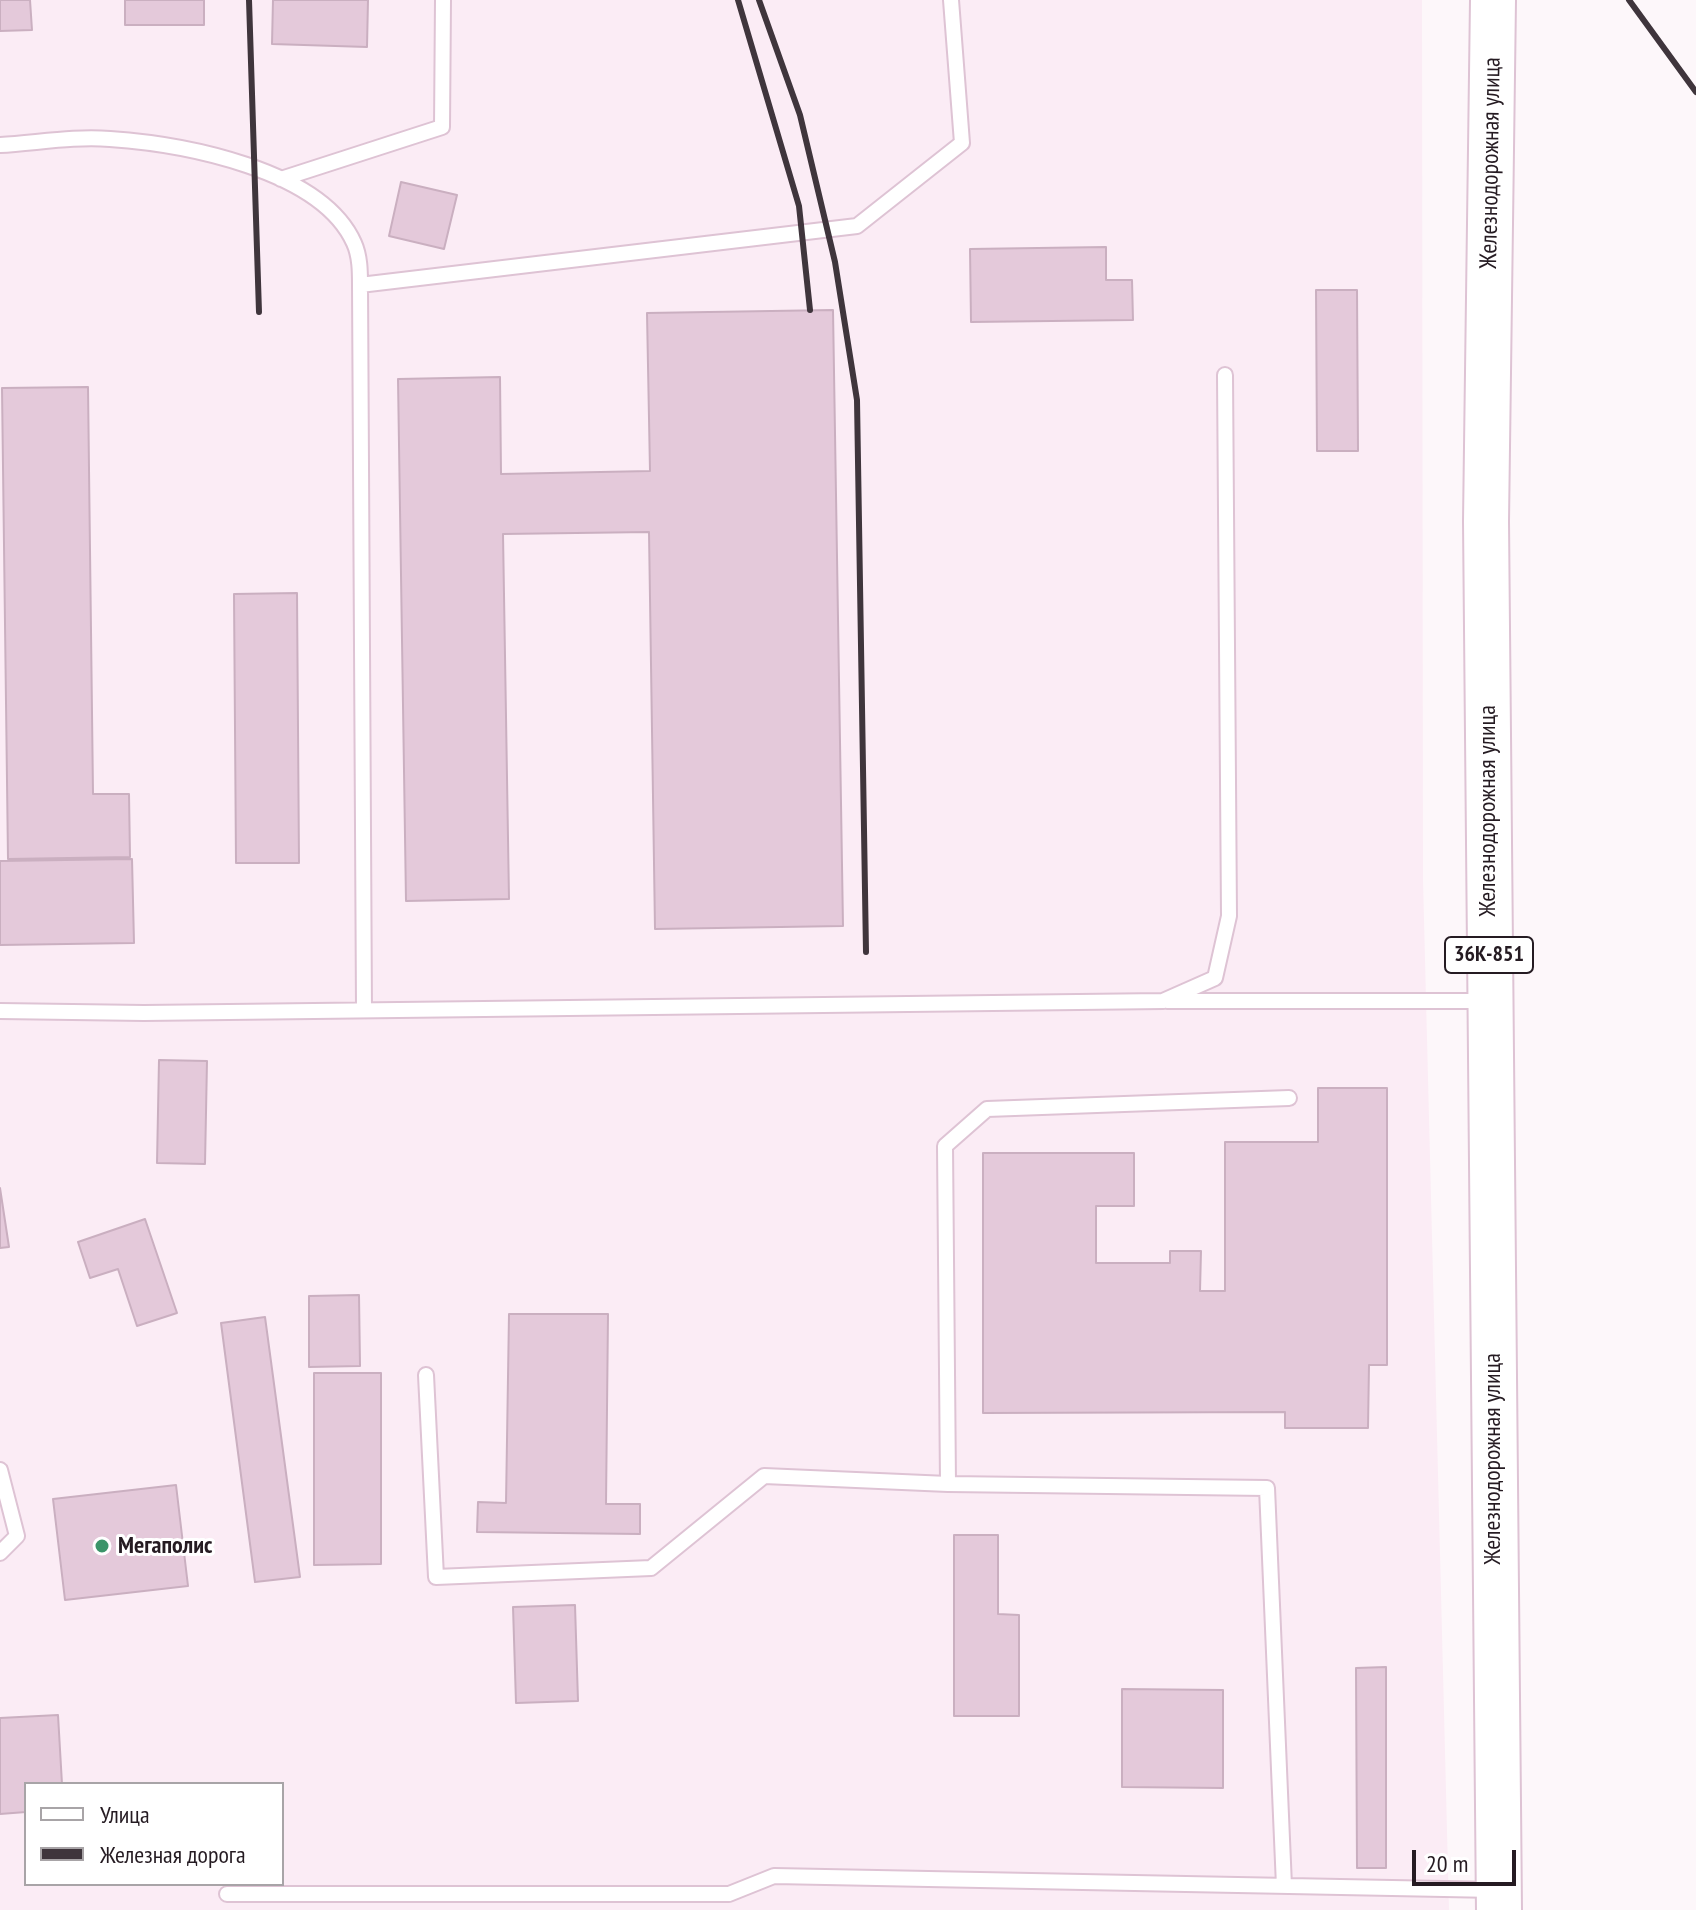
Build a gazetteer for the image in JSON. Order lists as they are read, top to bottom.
{
  "streets": {
    "main road": ["Железнодорожная улица", "36К-851"]
  },
  "places": ["Мегаполис"],
  "legend": ["Улица", "Железная дорога"],
  "scale_bar": "20 m"
}
